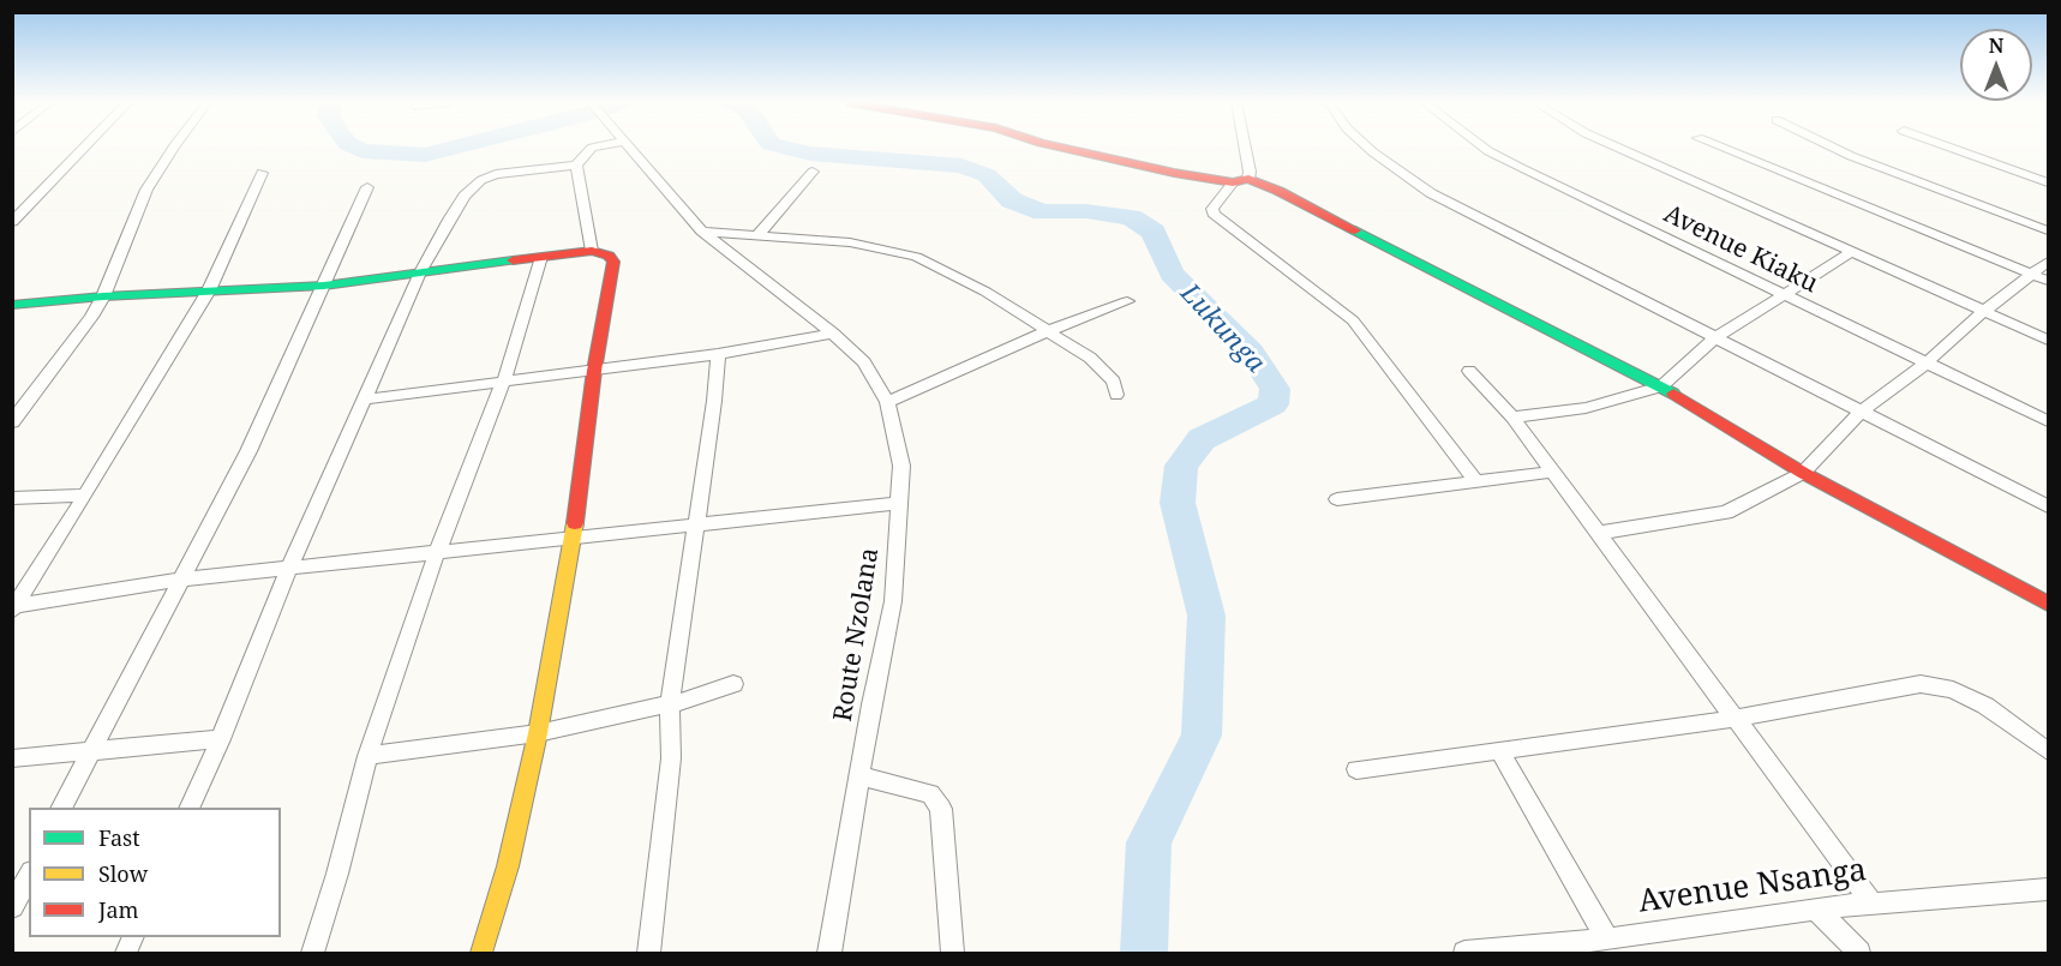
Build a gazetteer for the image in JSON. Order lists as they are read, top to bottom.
{
  "streets": {
    "street": ["Avenue Kiaku", "Route Nzolana", "Avenue Nsanga"]
  },
  "water": ["Lukunga"],
  "legend": ["Fast", "Slow", "Jam"],
  "north": "top"
}
